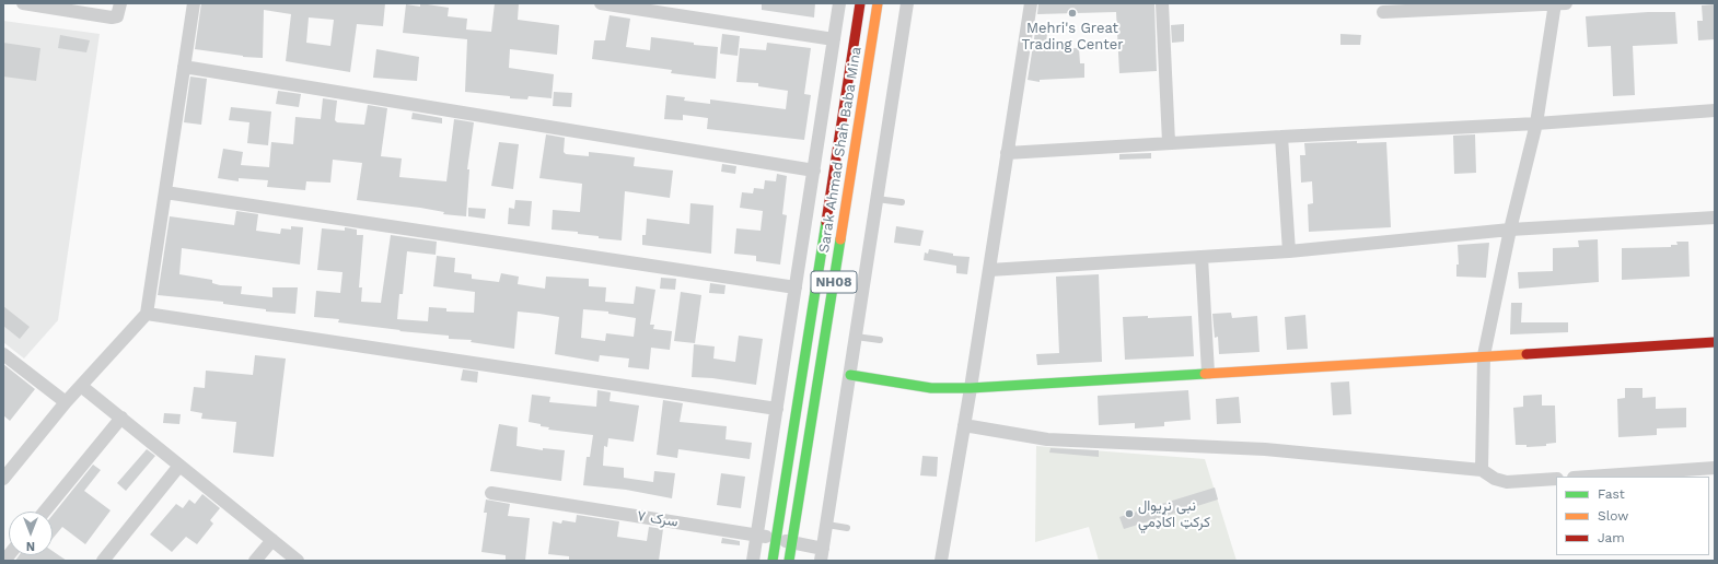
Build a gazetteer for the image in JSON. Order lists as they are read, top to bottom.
{
  "streets": {
    "main road": ["Sarak Ahmad Shah Baba Mina", "NH08"],
    "street": ["سرک ۷"]
  },
  "crossings": [
    ["Sarak Ahmad Shah Baba Mina", "سرک ۷"],
    ["NH08", "سرک ۷"]
  ],
  "places": ["Mehri's Great Trading Center", "نبی نړیوال کرکټ اکاډمي"],
  "legend": ["Fast", "Slow", "Jam"],
  "north": "bottom"
}
